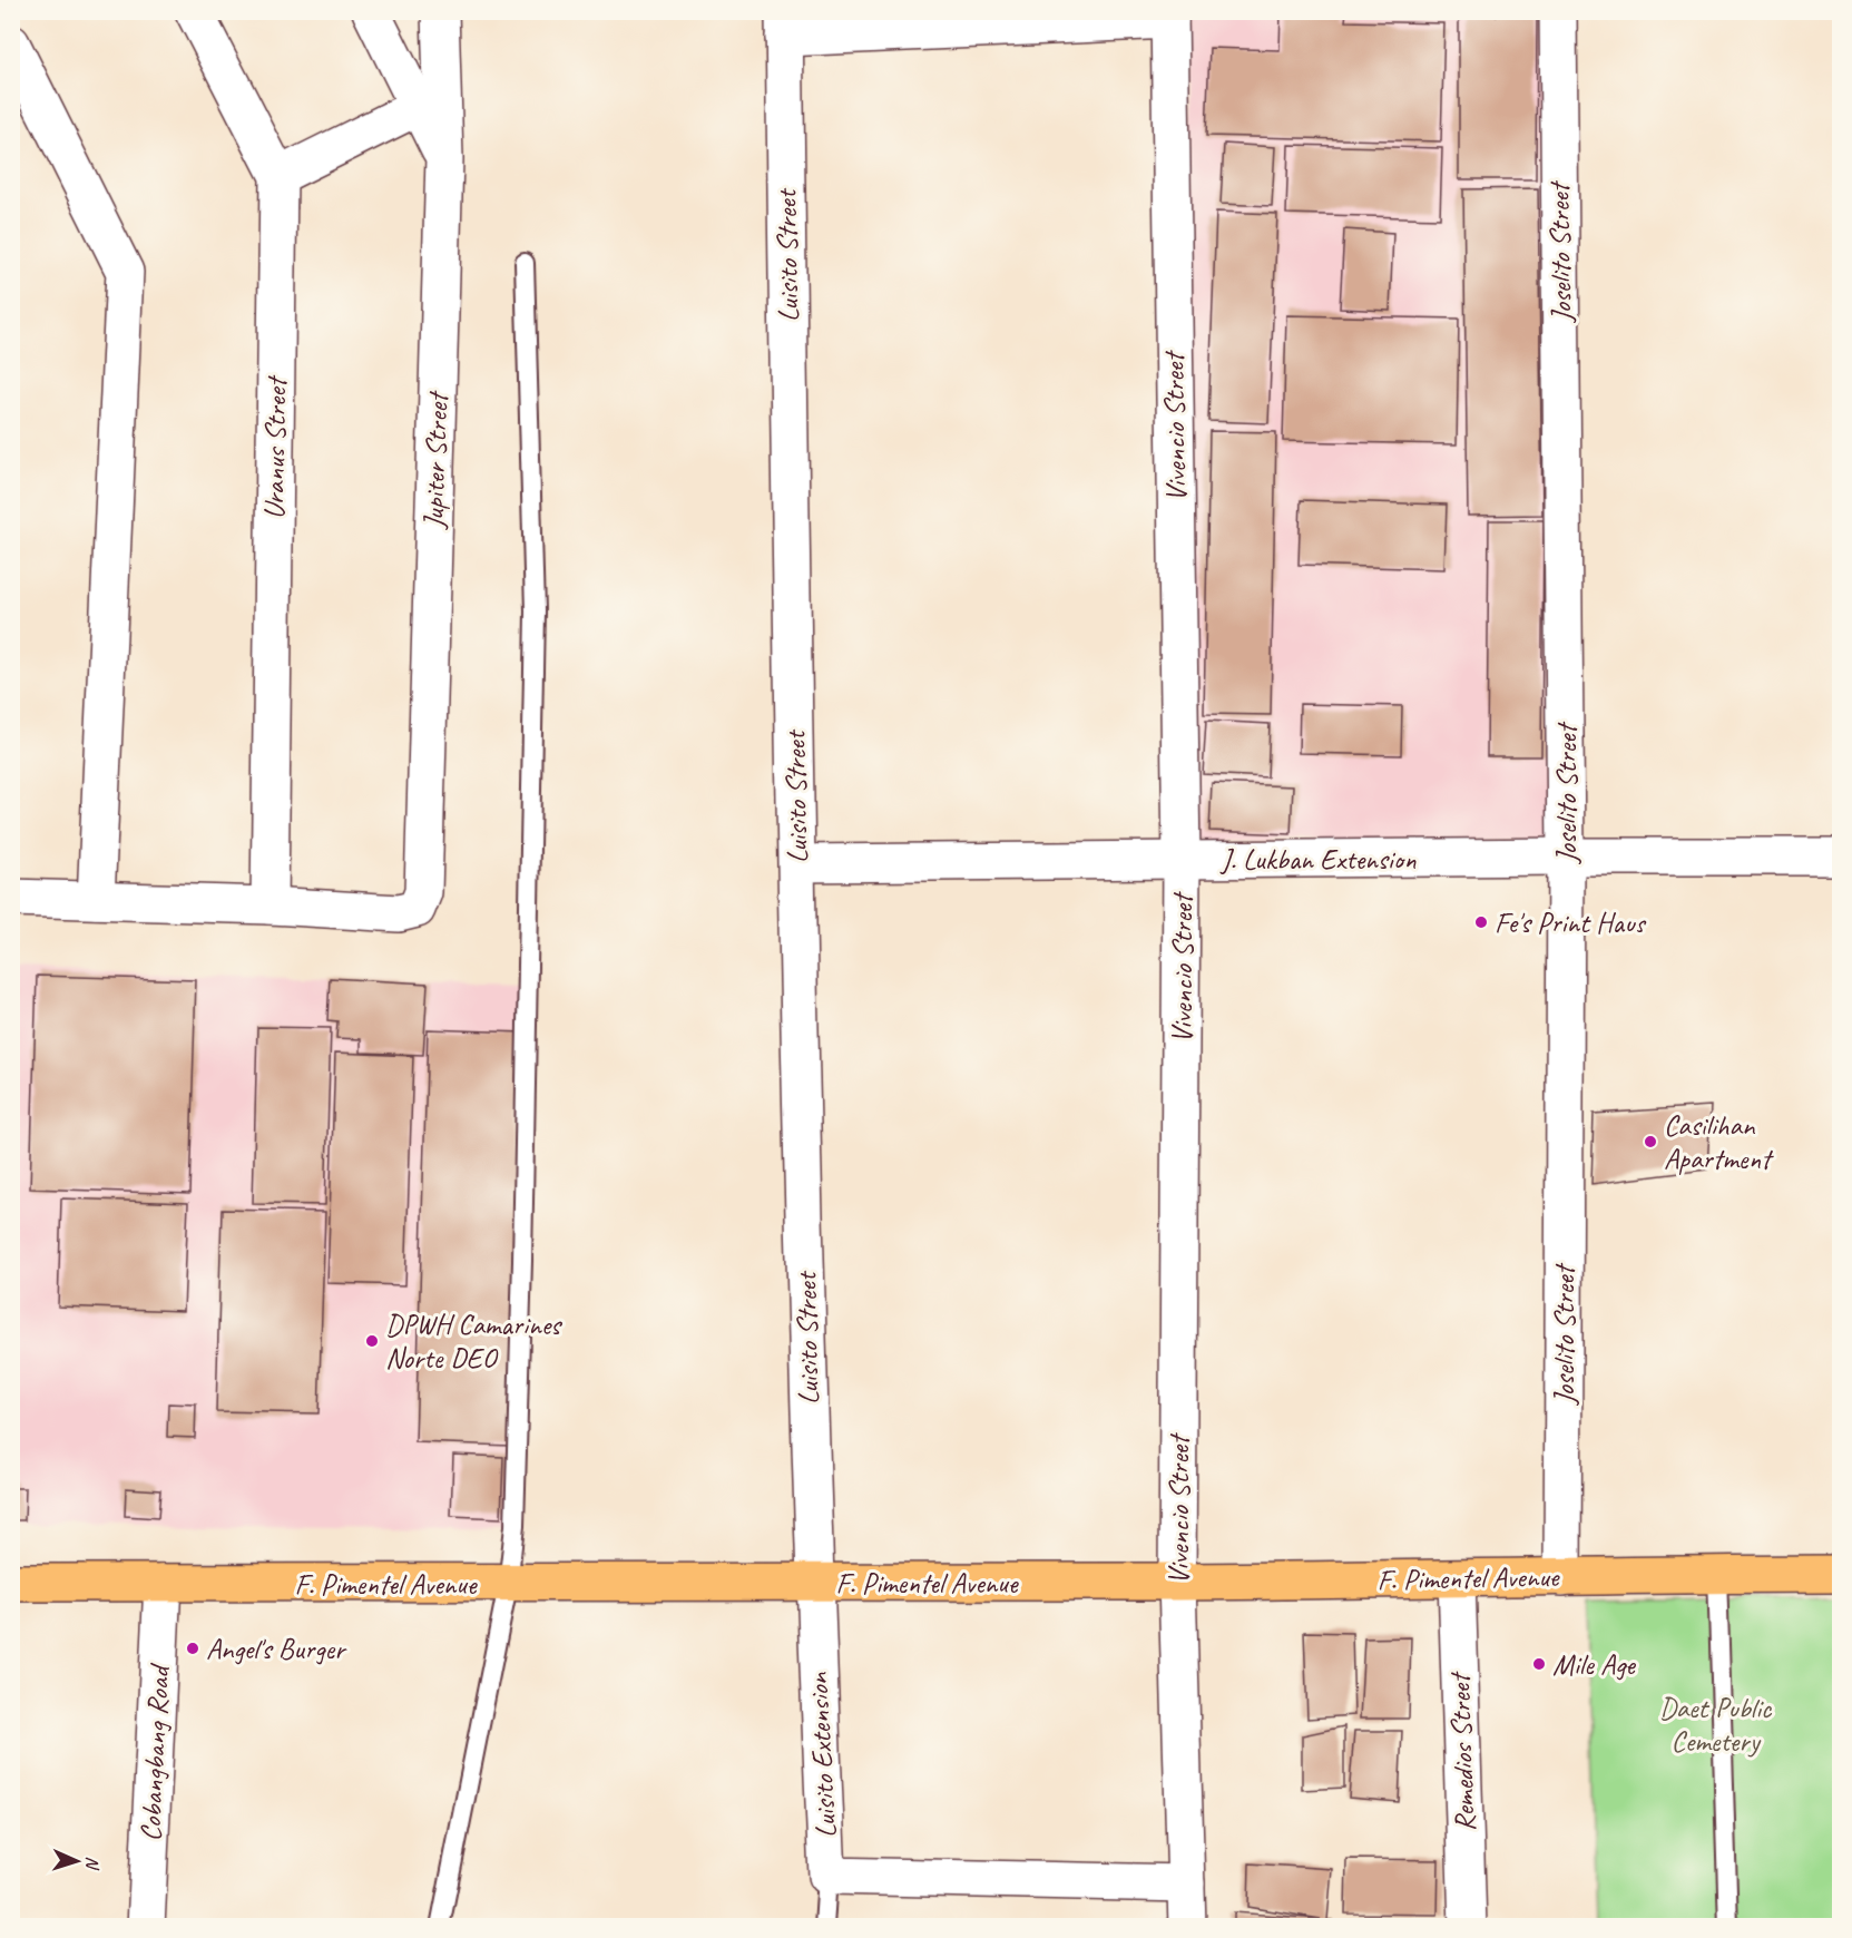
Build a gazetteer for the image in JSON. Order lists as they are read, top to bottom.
{
  "streets": {
    "main road": ["F. Pimentel Avenue"],
    "street": [
      "Joselito Street",
      "Luisito Street",
      "Vivencio Street",
      "Uranus Street",
      "Jupiter Street",
      "J. Lukban Extension",
      "Remedios Street",
      "Cobangbang Road",
      "Luisito Extension"
    ]
  },
  "crossings": [
    ["Joselito Street", "J. Lukban Extension"],
    ["Joselito Street", "F. Pimentel Avenue"],
    ["Luisito Street", "J. Lukban Extension"],
    ["Luisito Street", "F. Pimentel Avenue"],
    ["Luisito Street", "Luisito Extension"],
    ["Vivencio Street", "J. Lukban Extension"],
    ["Vivencio Street", "F. Pimentel Avenue"],
    ["Uranus Street", "Jupiter Street"],
    ["F. Pimentel Avenue", "Remedios Street"],
    ["F. Pimentel Avenue", "Cobangbang Road"],
    ["F. Pimentel Avenue", "Luisito Extension"]
  ],
  "parks": ["Daet Public Cemetery"],
  "places": [
    "Fe's Print Haus",
    "Casilihan Apartment",
    "DPWH Camarines Norte DEO",
    "Angel's Burger",
    "Mile Age"
  ],
  "north": "right"
}
